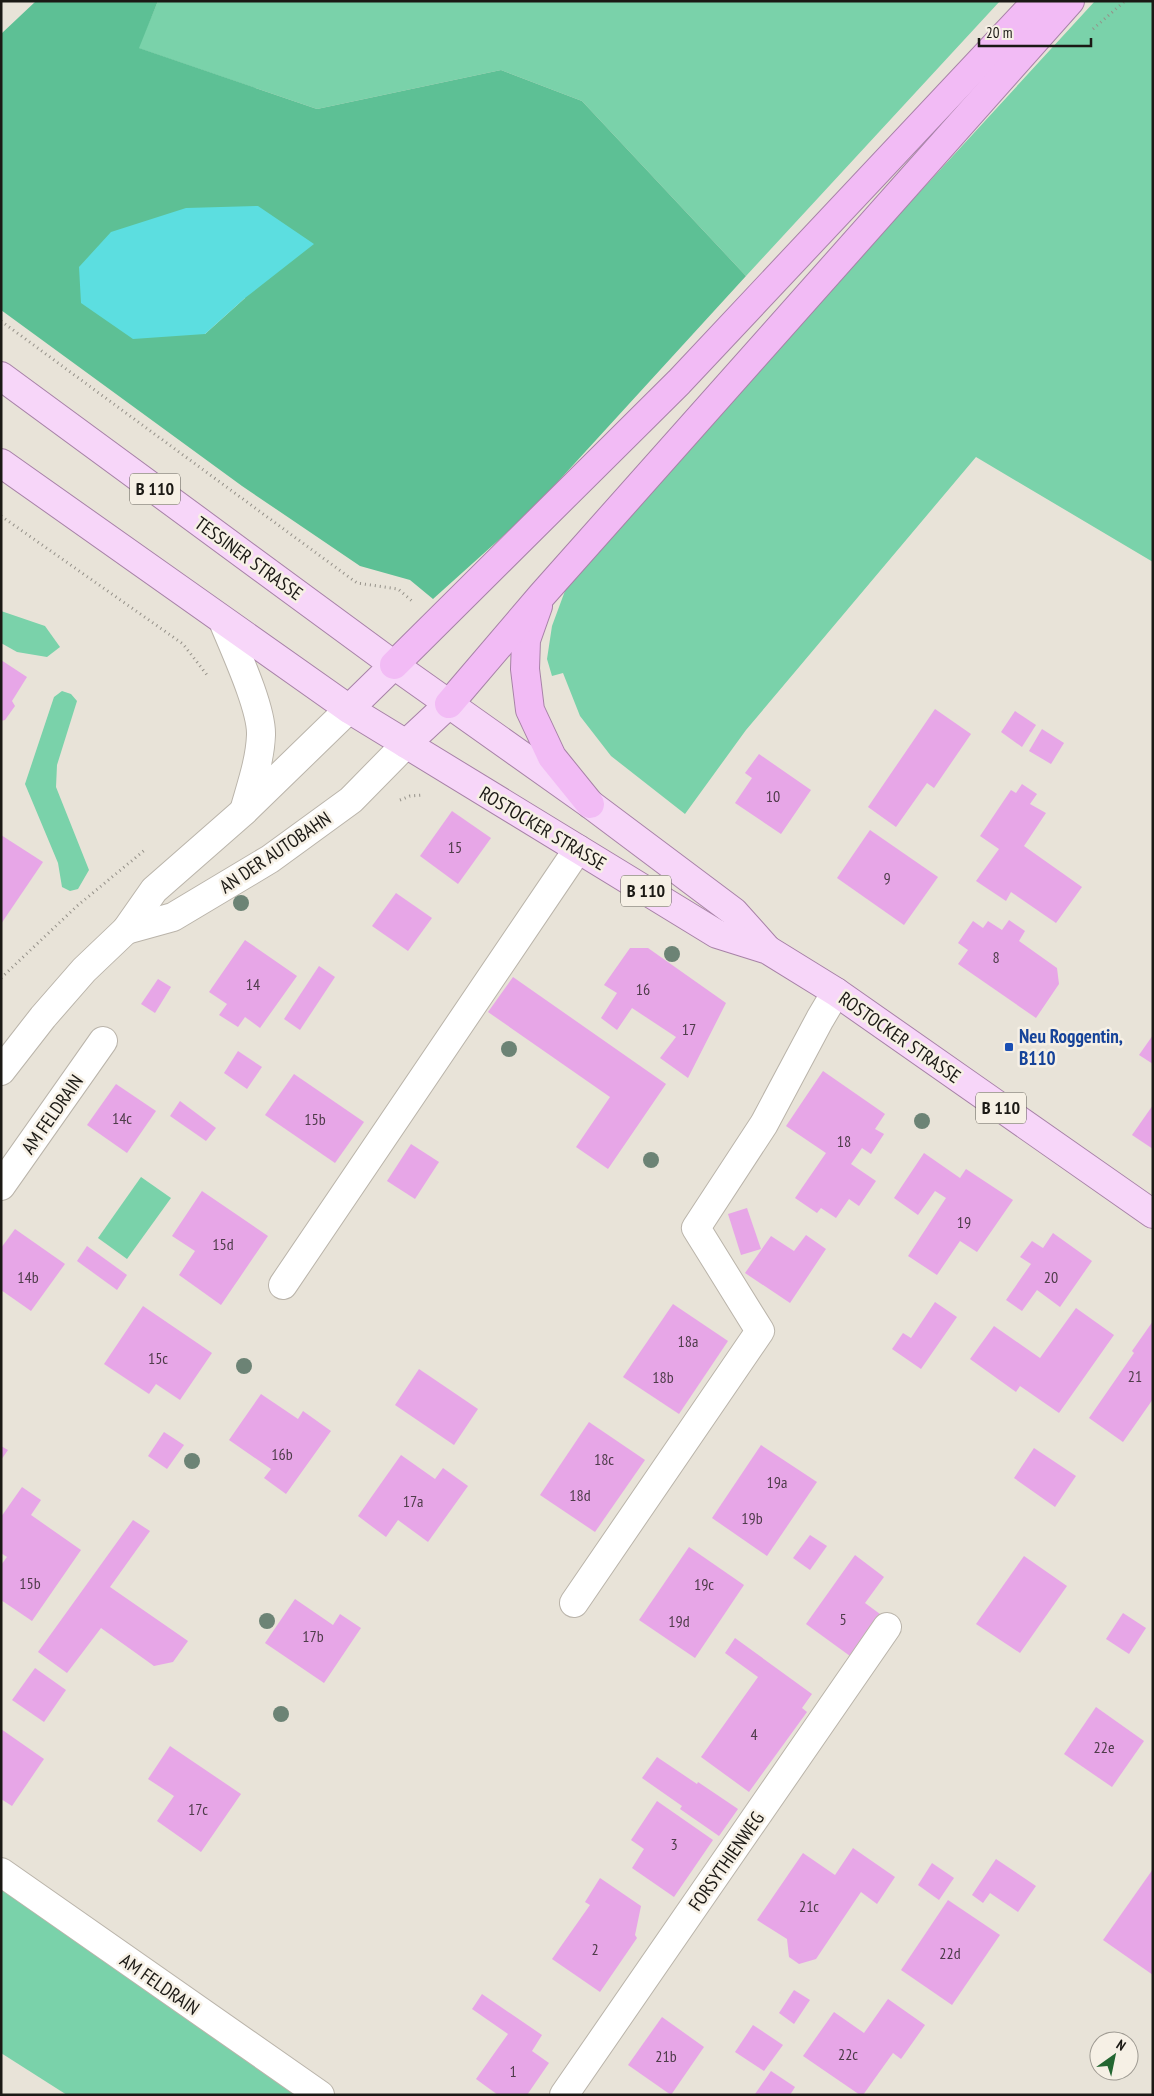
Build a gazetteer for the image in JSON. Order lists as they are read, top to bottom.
{
  "streets": {
    "main road": ["B 110", "TESSINER STRASSE", "ROSTOCKER STRASSE"],
    "street": ["AN DER AUTOBAHN", "AM FELDRAIN", "FORSYTHIENWEG"]
  },
  "crossings": [
    ["B 110", "ROSTOCKER STRASSE"],
    ["B 110", "AN DER AUTOBAHN"],
    ["TESSINER STRASSE", "ROSTOCKER STRASSE"],
    ["ROSTOCKER STRASSE", "AN DER AUTOBAHN"]
  ],
  "places": {
    "transit": ["Neu Roggentin, B110"]
  },
  "house_numbers": [
    "10",
    "15",
    "9",
    "8",
    "14",
    "16",
    "17",
    "14c",
    "15b",
    "18",
    "19",
    "15d",
    "14b",
    "20",
    "18a",
    "15c",
    "21",
    "18b",
    "16b",
    "18c",
    "19a",
    "18d",
    "17a",
    "19b",
    "15b",
    "19c",
    "5",
    "19d",
    "17b",
    "4",
    "22e",
    "17c",
    "3",
    "21c",
    "2",
    "22d",
    "22c",
    "21b",
    "1"
  ],
  "scale_bar": "20 m",
  "north": "top right"
}
